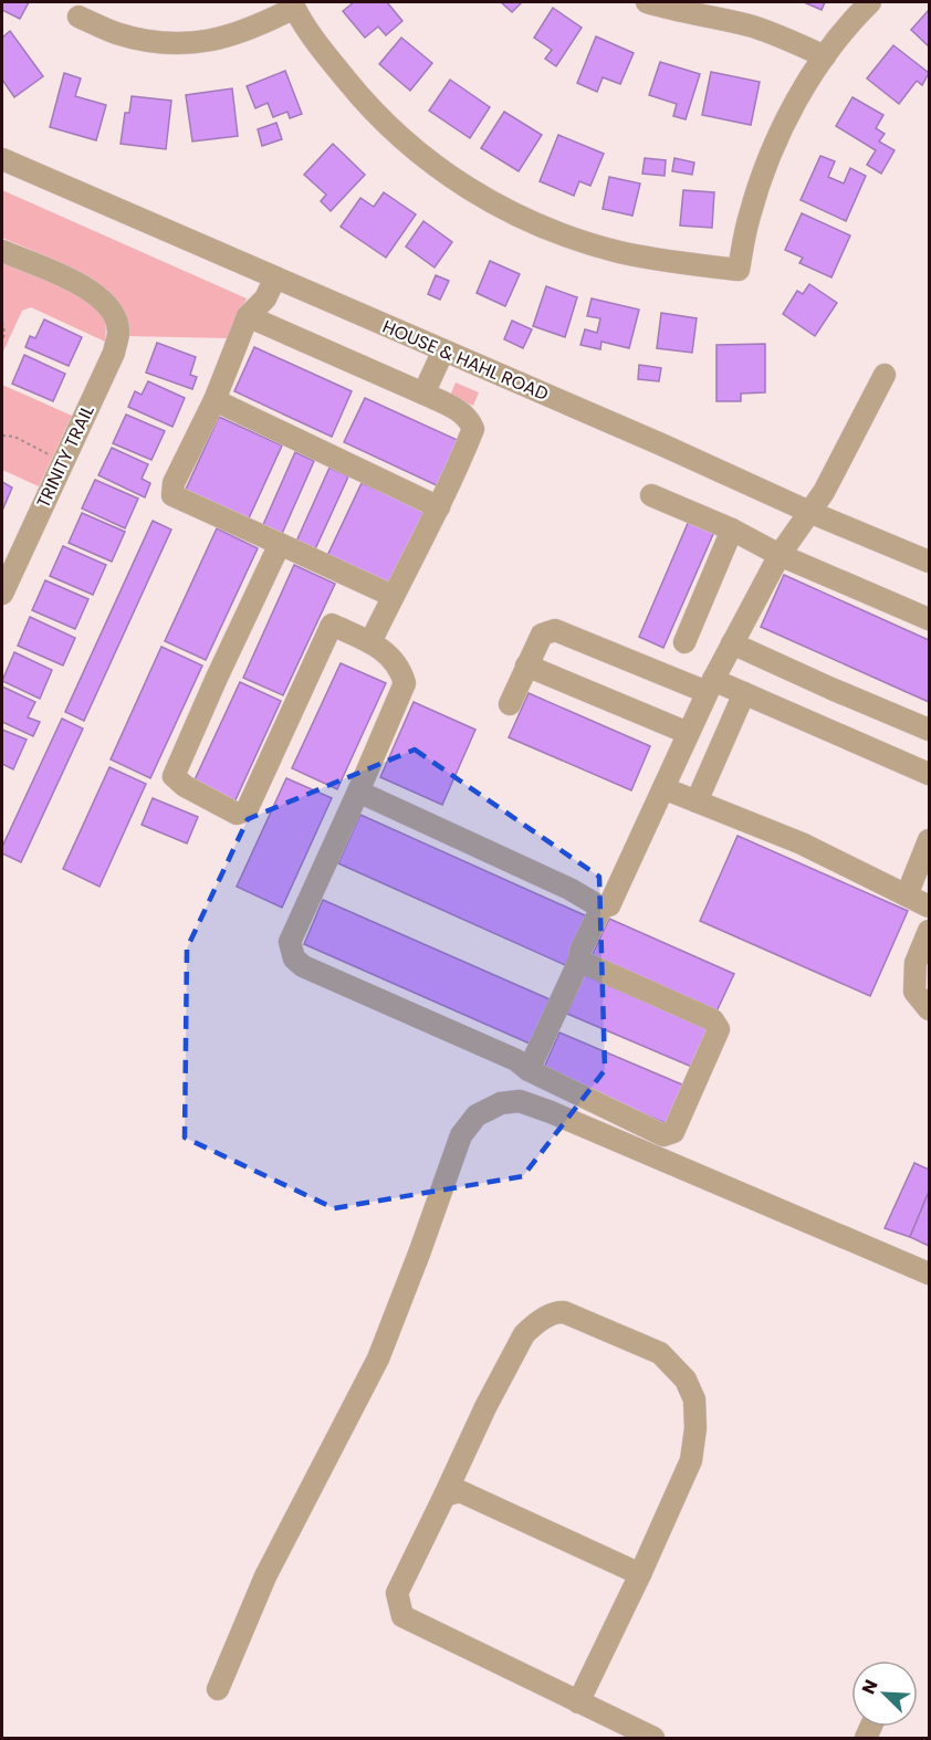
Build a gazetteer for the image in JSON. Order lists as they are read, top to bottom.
{
  "streets": {
    "street": ["HOUSE & HAHL ROAD", "TRINITY TRAIL"]
  },
  "north": "top left"
}
